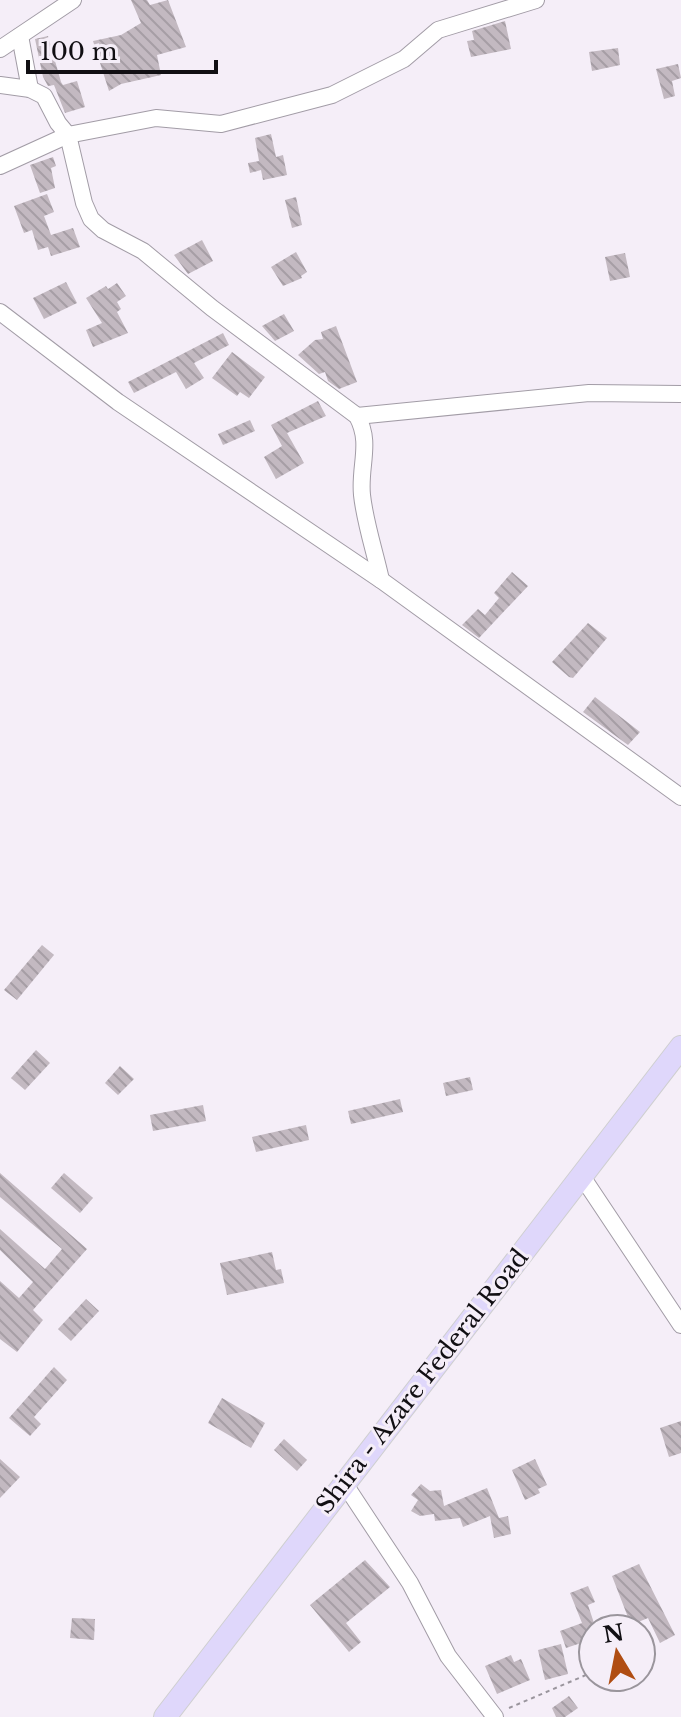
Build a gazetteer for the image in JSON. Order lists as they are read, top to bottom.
{
  "streets": {
    "main road": ["Shira - Azare Federal Road"]
  },
  "scale_bar": "100 m",
  "north": "top"
}
